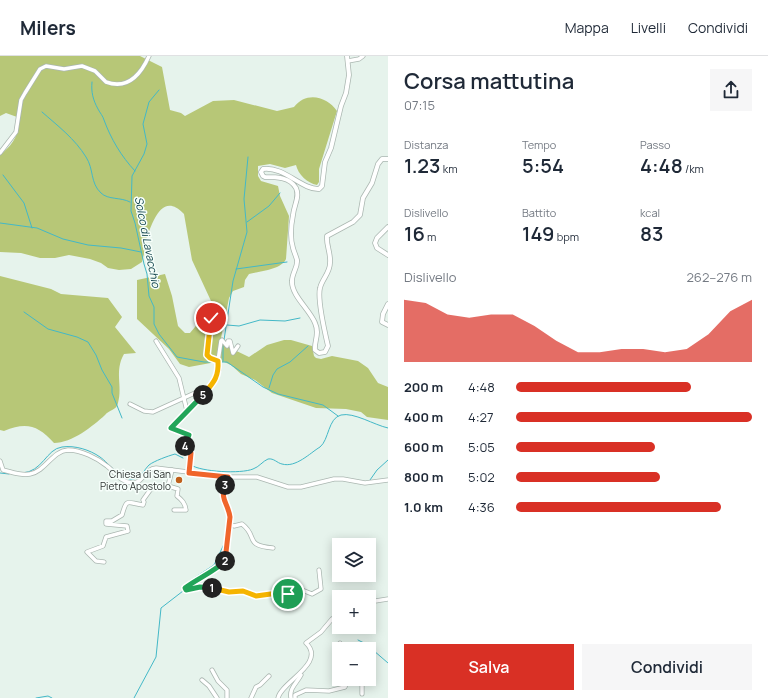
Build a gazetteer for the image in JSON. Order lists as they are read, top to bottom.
{
  "water": ["Solco di Lavacchio"],
  "places": ["Chiesa di San Pietro Apostolo"],
  "page": {
    "header": "Milers",
    "nav": ["Mappa", "Livelli", "Condividi"],
    "heading": ["Corsa mattutina", "07:15"],
    "stats": [
      ["Distanza", "1.23 km"],
      ["Tempo", "5:54"],
      ["Passo", "4:48 /km"],
      ["Dislivello", "16 m"],
      ["Battito", "149 bpm"],
      ["kcal", "83"]
    ],
    "chart": ["Dislivello", "262–276 m"],
    "list": [
      {
        "name": "200 m",
        "note": "4:48"
      },
      {
        "name": "400 m",
        "note": "4:27"
      },
      {
        "name": "600 m",
        "note": "5:05"
      },
      {
        "name": "800 m",
        "note": "5:02"
      },
      {
        "name": "1.0 km",
        "note": "4:36"
      }
    ],
    "pins": [
      "5",
      "4",
      "3",
      "2",
      "1"
    ],
    "map_buttons": ["+", "−"],
    "buttons": ["Salva", "Condividi"]
  }
}
